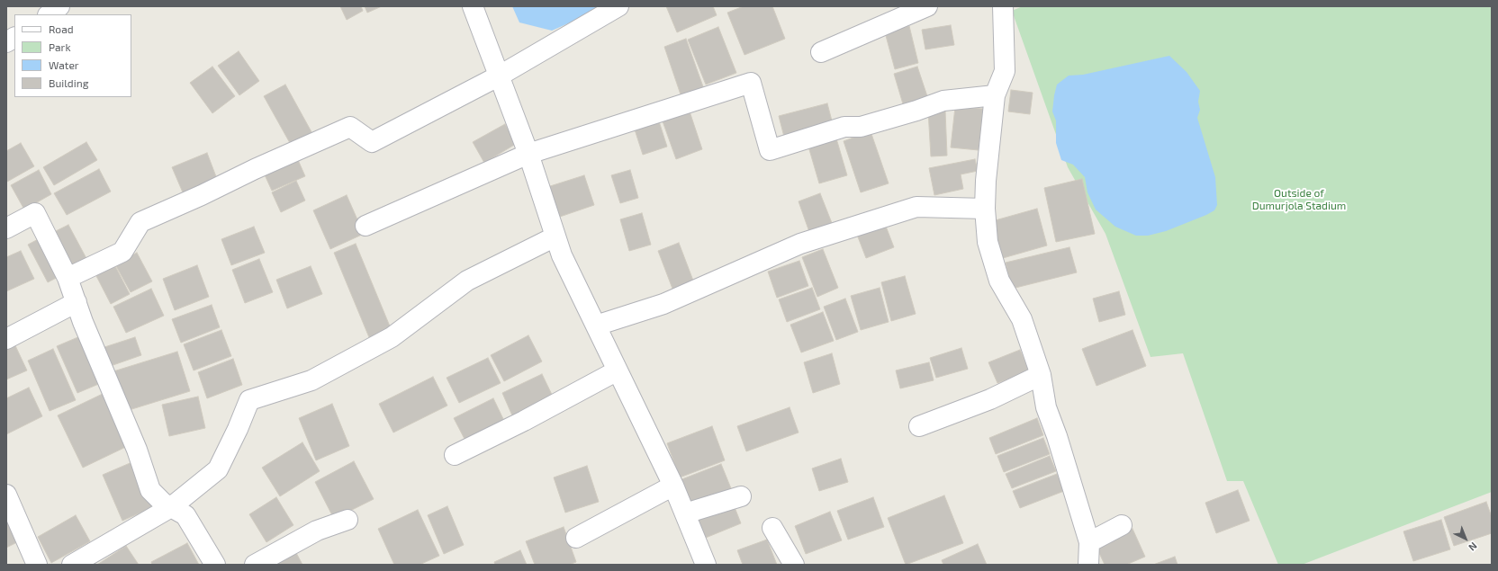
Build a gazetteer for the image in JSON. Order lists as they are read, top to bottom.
{
  "parks": ["Outside of Dumurjola Stadium"],
  "legend": [
    "Road",
    "Park",
    "Water",
    "Building"
  ],
  "north": "bottom right"
}
